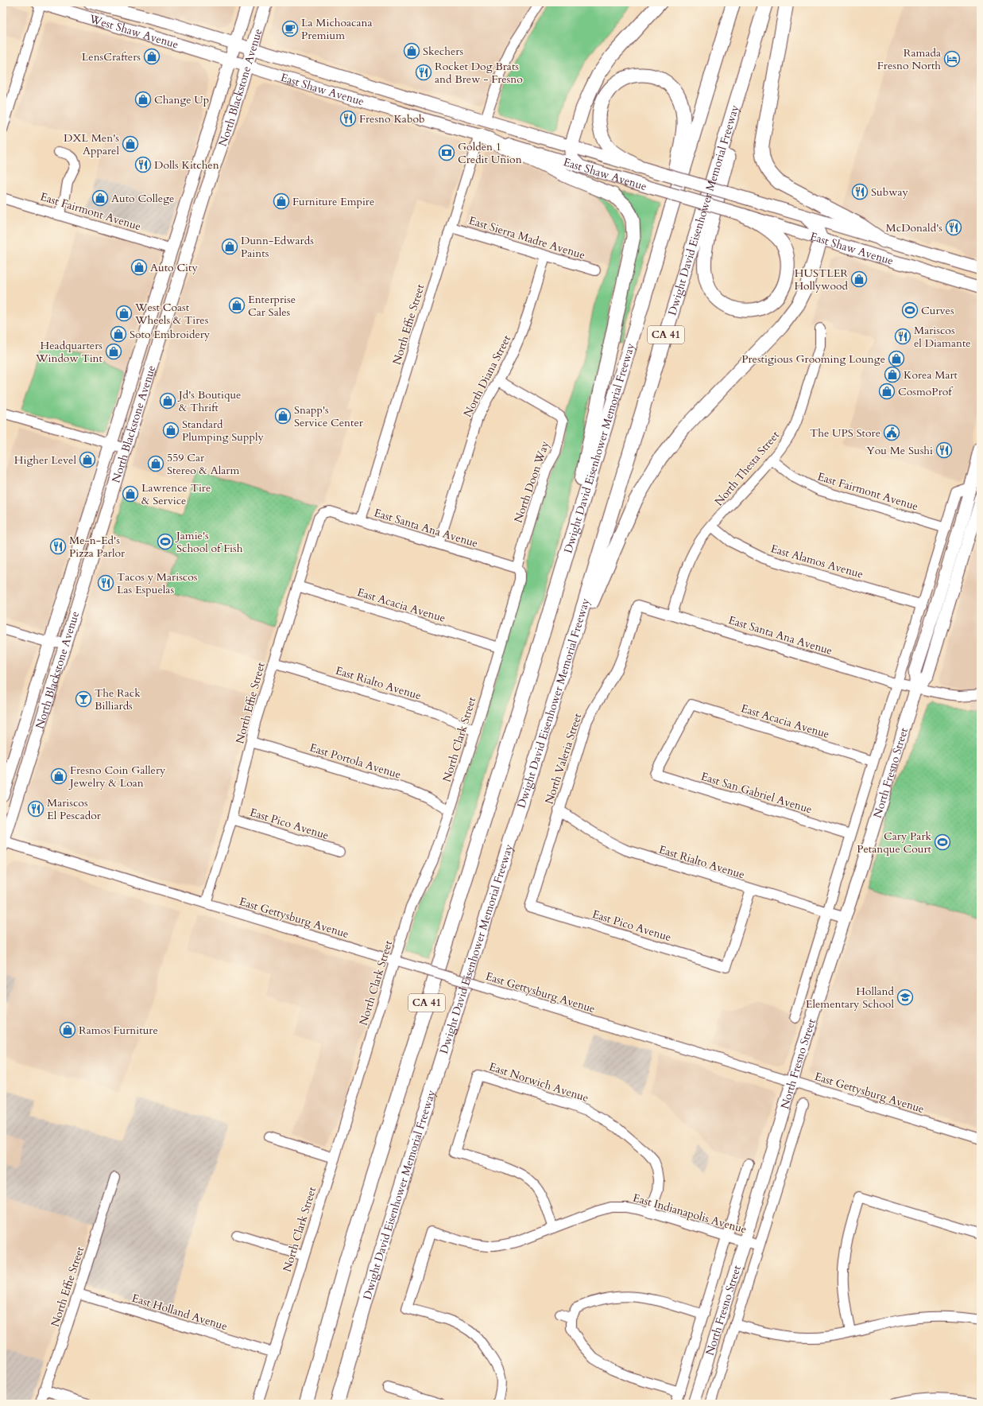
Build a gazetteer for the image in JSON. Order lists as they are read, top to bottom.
{
  "streets": {
    "highway": ["Dwight David Eisenhower Memorial Freeway", "CA 41"],
    "main road": [
      "West Shaw Avenue",
      "North Blackstone Avenue",
      "East Shaw Avenue",
      "North Fresno Street"
    ],
    "street": [
      "East Fairmont Avenue",
      "East Sierra Madre Avenue",
      "North Effie Street",
      "North Diana Street",
      "North Thesta Street",
      "North Doon Way",
      "East Santa Ana Avenue",
      "East Alamos Avenue",
      "East Acacia Avenue",
      "East Rialto Avenue",
      "North Clark Street",
      "North Valeria Street",
      "East Portola Avenue",
      "East San Gabriel Avenue",
      "East Pico Avenue",
      "East Gettysburg Avenue",
      "East Norwich Avenue",
      "East Indianapolis Avenue",
      "East Holland Avenue"
    ]
  },
  "crossings": [
    ["West Shaw Avenue", "North Blackstone Avenue"],
    ["West Shaw Avenue", "East Shaw Avenue"],
    ["North Blackstone Avenue", "East Shaw Avenue"],
    ["North Blackstone Avenue", "East Fairmont Avenue"],
    ["North Blackstone Avenue", "East Gettysburg Avenue"],
    ["East Shaw Avenue", "North Effie Street"],
    ["East Fairmont Avenue", "North Thesta Street"],
    ["East Sierra Madre Avenue", "North Effie Street"],
    ["East Sierra Madre Avenue", "North Diana Street"],
    ["North Effie Street", "East Santa Ana Avenue"],
    ["North Effie Street", "East Acacia Avenue"],
    ["North Effie Street", "East Rialto Avenue"],
    ["North Effie Street", "East Portola Avenue"],
    ["North Effie Street", "East Pico Avenue"],
    ["North Effie Street", "East Gettysburg Avenue"],
    ["North Effie Street", "East Holland Avenue"],
    ["North Diana Street", "North Doon Way"],
    ["North Diana Street", "East Santa Ana Avenue"],
    ["North Thesta Street", "East Santa Ana Avenue"],
    ["North Thesta Street", "East Alamos Avenue"],
    ["North Doon Way", "East Santa Ana Avenue"],
    ["North Doon Way", "North Clark Street"],
    ["East Santa Ana Avenue", "North Clark Street"],
    ["East Santa Ana Avenue", "North Valeria Street"],
    ["East Santa Ana Avenue", "North Fresno Street"],
    ["East Acacia Avenue", "North Clark Street"],
    ["East Acacia Avenue", "East San Gabriel Avenue"],
    ["East Rialto Avenue", "North Clark Street"],
    ["East Rialto Avenue", "North Valeria Street"],
    ["East Rialto Avenue", "North Fresno Street"],
    ["East Rialto Avenue", "East Pico Avenue"],
    ["North Clark Street", "East Portola Avenue"],
    ["North Clark Street", "East Gettysburg Avenue"],
    ["North Clark Street", "East Holland Avenue"],
    ["North Valeria Street", "East Pico Avenue"],
    ["North Fresno Street", "East Gettysburg Avenue"],
    ["North Fresno Street", "East Indianapolis Avenue"],
    ["East Norwich Avenue", "East Indianapolis Avenue"]
  ],
  "places": {
    "cafe": ["La Michoacana Premium"],
    "shop": [
      "Skechers",
      "LensCrafters",
      "Change Up",
      "DXL Men's Apparel",
      "Auto College",
      "Furniture Empire",
      "Dunn-Edwards Paints",
      "Auto City",
      "HUSTLER Hollywood",
      "Enterprise Car Sales",
      "West Coast Wheels & Tires",
      "Soto Embroidery",
      "Headquarters Window Tint",
      "Prestigious Grooming Lounge",
      "Korea Mart",
      "CosmoProf",
      "Jd's Boutique & Thrift",
      "Snapp's Service Center",
      "Standard Plumping Supply",
      "Higher Level",
      "559 Car Stereo & Alarm",
      "Lawrence Tire & Service",
      "Fresno Coin Gallery Jewelry & Loan",
      "Ramos Furniture"
    ],
    "hotel": ["Ramada Fresno North"],
    "restaurant": [
      "Rocket Dog Brats and Brew - Fresno",
      "Fresno Kabob",
      "Dolls Kitchen",
      "Subway",
      "McDonald's",
      "Mariscos el Diamante",
      "You Me Sushi",
      "Me-n-Ed's Pizza Parlor",
      "Tacos y Mariscos Las Espuelas",
      "Mariscos El Pescador"
    ],
    "bank": ["Golden 1 Credit Union"],
    "sports": ["Curves", "Jamie's School of Fish", "Cary Park Petanque Court"],
    "public building": ["The UPS Store"],
    "bar": ["The Rack Billiards"],
    "school or university": ["Holland Elementary School"]
  }
}
